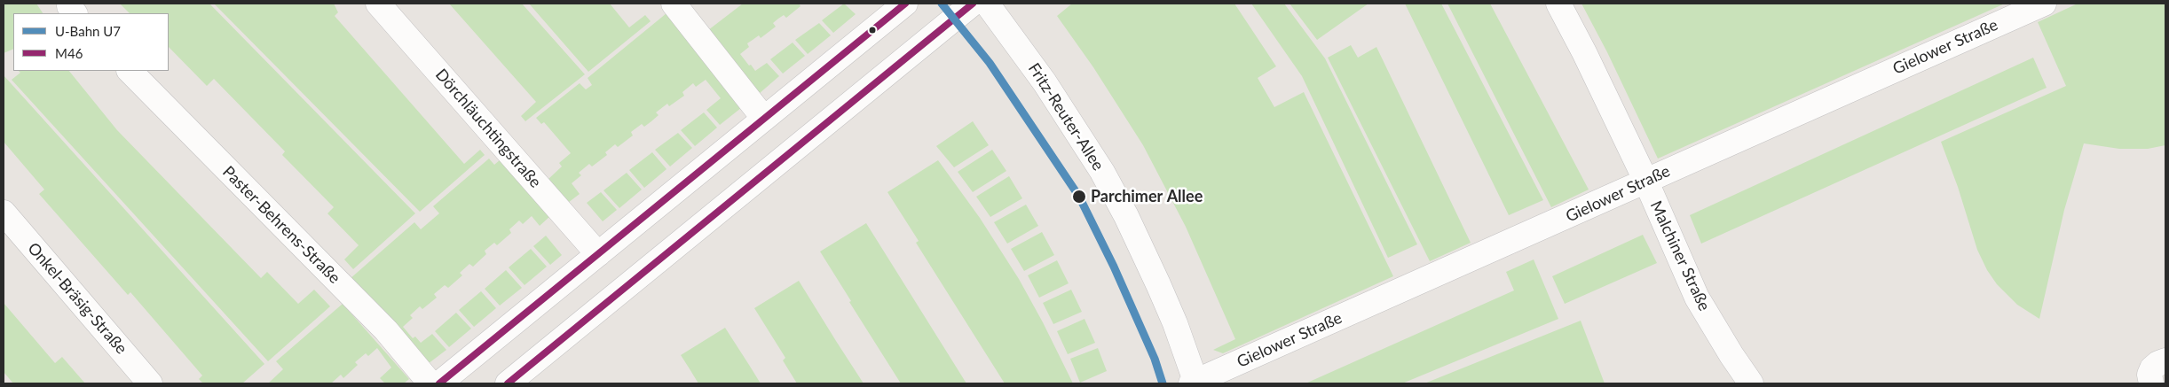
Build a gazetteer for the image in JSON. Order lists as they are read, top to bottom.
{
  "streets": {
    "street": [
      "Gielower Straße",
      "Fritz-Reuter-Allee",
      "Dörchläuchtingstraße",
      "Paster-Behrens-Straße",
      "Malchiner Straße",
      "Onkel-Bräsig-Straße"
    ]
  },
  "crossings": [
    ["Gielower Straße", "Fritz-Reuter-Allee"],
    ["Gielower Straße", "Malchiner Straße"]
  ],
  "places": ["Parchimer Allee"],
  "lines": ["metro line U7", "transit line M46"],
  "legend": ["U-Bahn U7", "M46"]
}
